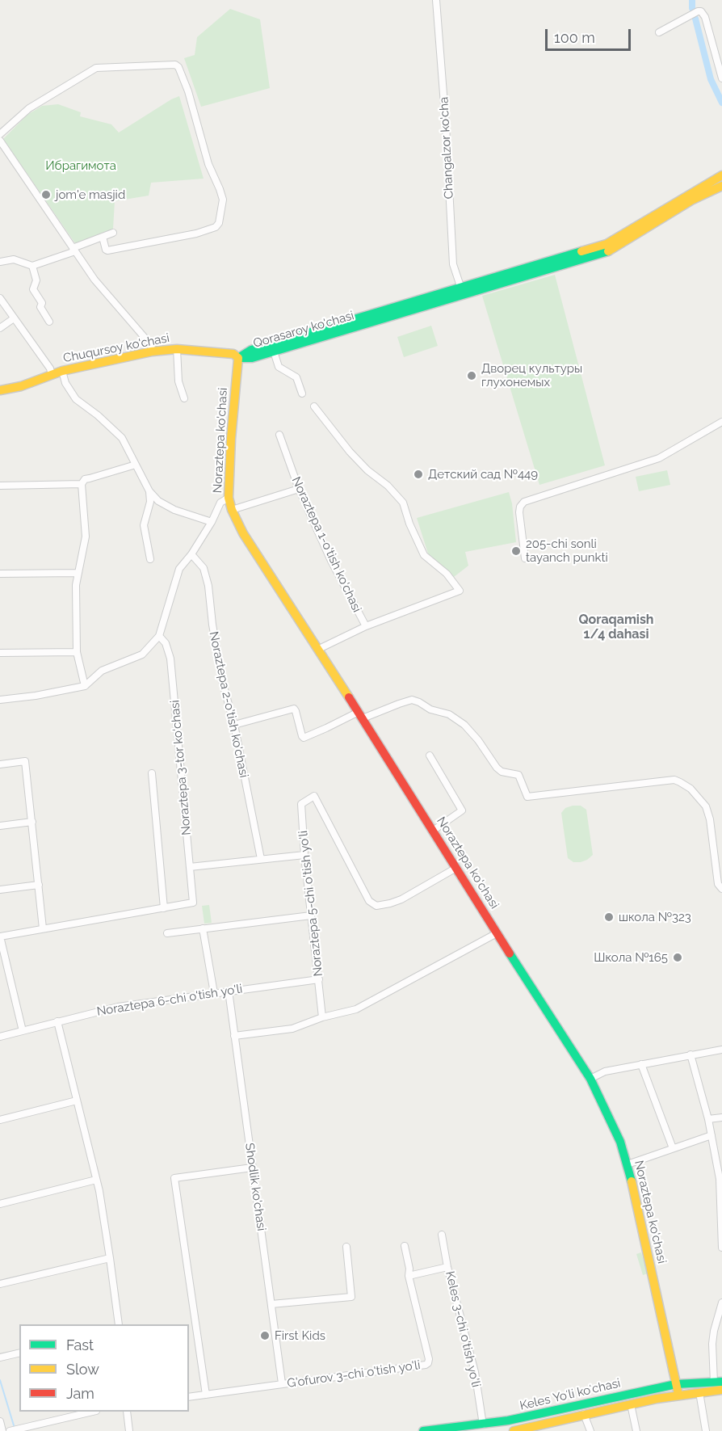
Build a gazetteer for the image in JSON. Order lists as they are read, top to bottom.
{
  "streets": {
    "main road": [
      "Qorasaroy ko'chasi",
      "Chuqursoy ko'chasi",
      "Noraztepa ko'chasi",
      "Keles Yoʻli koʻchasi"
    ],
    "street": [
      "Changalzor ko'cha",
      "Noraztepa 1-o'tish ko'chasi",
      "Noraztepa 2-o'tish ko'chasi",
      "Noraztepa 3-tor ko‘chasi",
      "Noraztepa 5-chi o'tish yo'li",
      "Noraztepa 6-chi o'tish yo'li",
      "Shodlik ko'chasi",
      "Keles 3-chi o'tish yo'li",
      "G'ofurov 3-chi o'tish yo'li"
    ]
  },
  "crossings": [
    ["Changalzor ko'cha", "Qorasaroy ko'chasi"],
    ["Qorasaroy ko'chasi", "Chuqursoy ko'chasi"],
    ["Qorasaroy ko'chasi", "Noraztepa ko'chasi"],
    ["Chuqursoy ko'chasi", "Noraztepa ko'chasi"],
    ["Noraztepa ko'chasi", "Noraztepa 5-chi o'tish yo'li"],
    ["Noraztepa ko'chasi", "Keles Yoʻli koʻchasi"],
    ["Noraztepa 5-chi o'tish yo'li", "Noraztepa 6-chi o'tish yo'li"],
    ["Noraztepa 6-chi o'tish yo'li", "Shodlik ko'chasi"],
    ["Shodlik ko'chasi", "G'ofurov 3-chi o'tish yo'li"],
    ["Keles 3-chi o'tish yo'li", "Keles Yoʻli koʻchasi"]
  ],
  "districts": ["Qoraqamish 1/4 dahasi"],
  "parks": ["Ибрагимота"],
  "places": [
    "jom'e masjid",
    "Дворец культуры глухонемых",
    "Детский сад №449",
    "205-chi sonli tayanch punkti",
    "школа №323",
    "Школа №165",
    "First Kids"
  ],
  "legend": ["Fast", "Slow", "Jam"],
  "scale_bar": "100 m"
}
